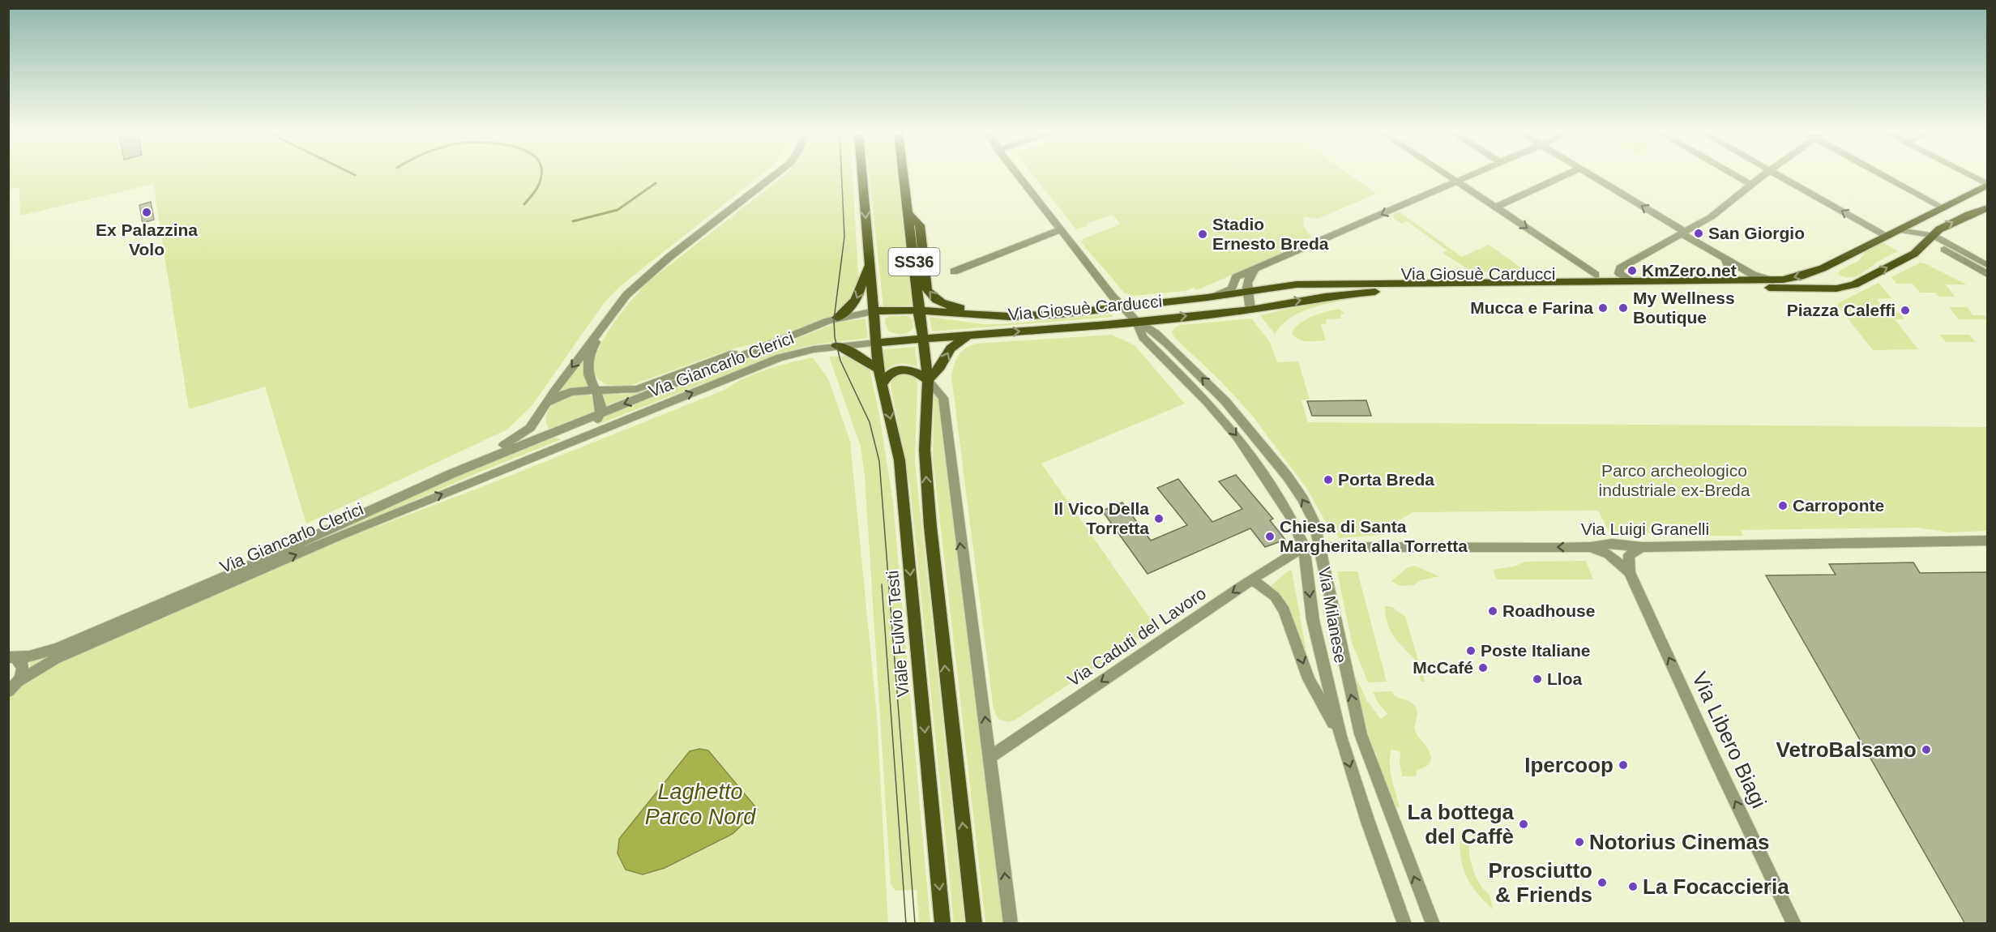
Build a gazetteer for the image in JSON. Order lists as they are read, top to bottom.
{
  "streets": {
    "main road": ["SS36", "Via Giosuè Carducci", "Viale Fulvio Testi"],
    "street": [
      "Via Giancarlo Clerici",
      "Via Luigi Granelli",
      "Via Milanese",
      "Via Caduti del Lavoro",
      "Via Libero Biagi"
    ]
  },
  "crossings": [
    ["SS36", "Via Giosuè Carducci"],
    ["Via Giosuè Carducci", "Via Milanese"],
    ["Via Giancarlo Clerici", "Viale Fulvio Testi"],
    ["Via Luigi Granelli", "Via Milanese"],
    ["Via Luigi Granelli", "Via Caduti del Lavoro"],
    ["Via Luigi Granelli", "Via Libero Biagi"],
    ["Via Milanese", "Via Caduti del Lavoro"]
  ],
  "one_way": ["Via Luigi Granelli", "Via Caduti del Lavoro", "Via Libero Biagi"],
  "water": ["Laghetto Parco Nord"],
  "parks": ["Parco archeologico industriale ex-Breda"],
  "places": [
    "Ex Palazzina Volo",
    "San Giorgio",
    "Stadio Ernesto Breda",
    "KmZero.net",
    "Mucca e Farina",
    "My Wellness Boutique",
    "Piazza Caleffi",
    "Porta Breda",
    "Carroponte",
    "Il Vico Della Torretta",
    "Chiesa di Santa Margherita alla Torretta",
    "Roadhouse",
    "Poste Italiane",
    "McCafé",
    "Lloa",
    "VetroBalsamo",
    "Ipercoop",
    "La bottega del Caffè",
    "Notorius Cinemas",
    "Prosciutto & Friends",
    "La Focaccieria"
  ]
}
